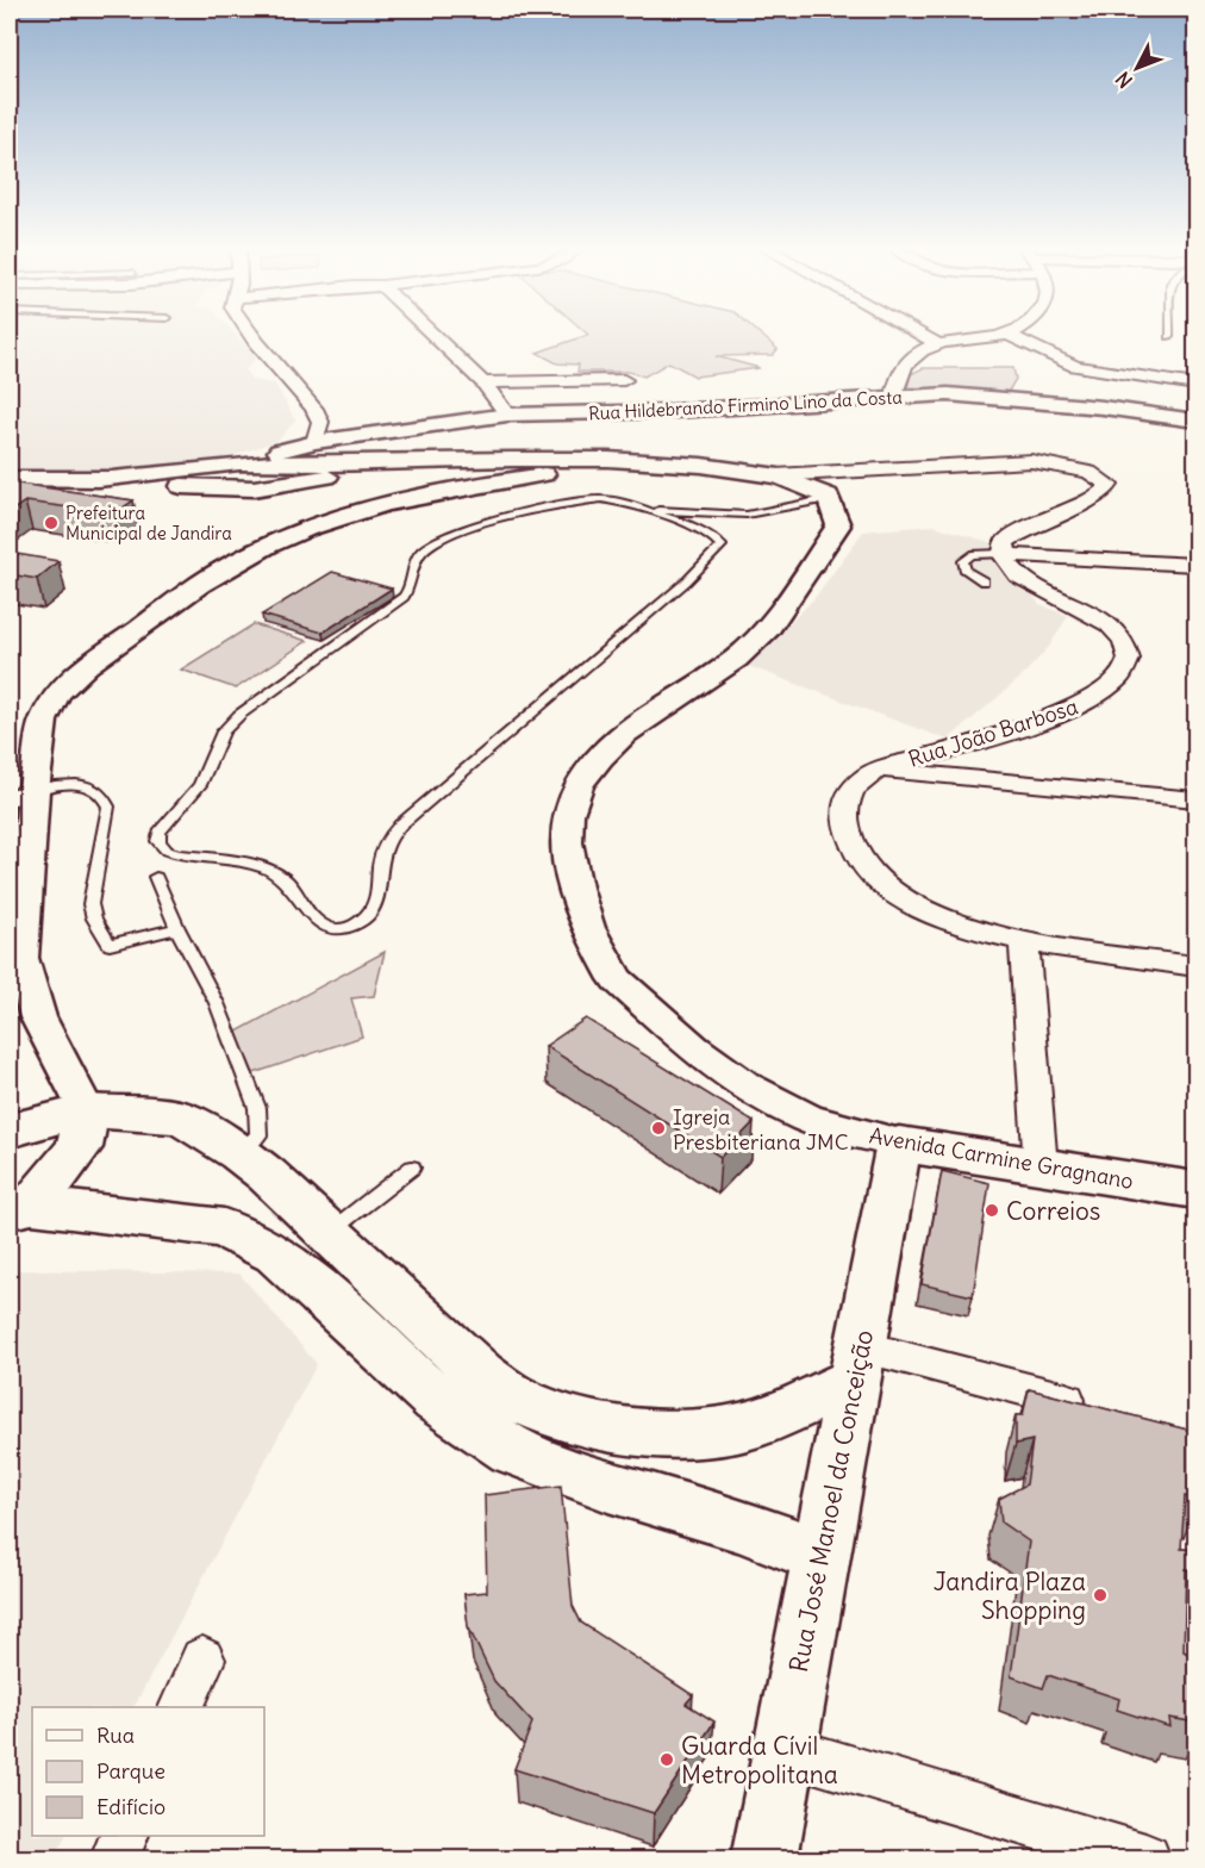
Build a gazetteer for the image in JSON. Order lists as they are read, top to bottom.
{
  "streets": {
    "main road": ["Avenida Carmine Gragnano", "Rua José Manoel da Conceição"],
    "street": ["Rua Hildebrando Firmino Lino da Costa", "Rua João Barbosa"]
  },
  "crossings": [
    ["Avenida Carmine Gragnano", "Rua José Manoel da Conceição"]
  ],
  "places": [
    "Prefeitura Municipal de Jandira",
    "Igreja Presbiteriana JMC",
    "Correios",
    "Jandira Plaza Shopping",
    "Guarda Cívil Metropolitana"
  ],
  "legend": ["Rua", "Parque", "Edifício"],
  "north": "bottom left"
}
